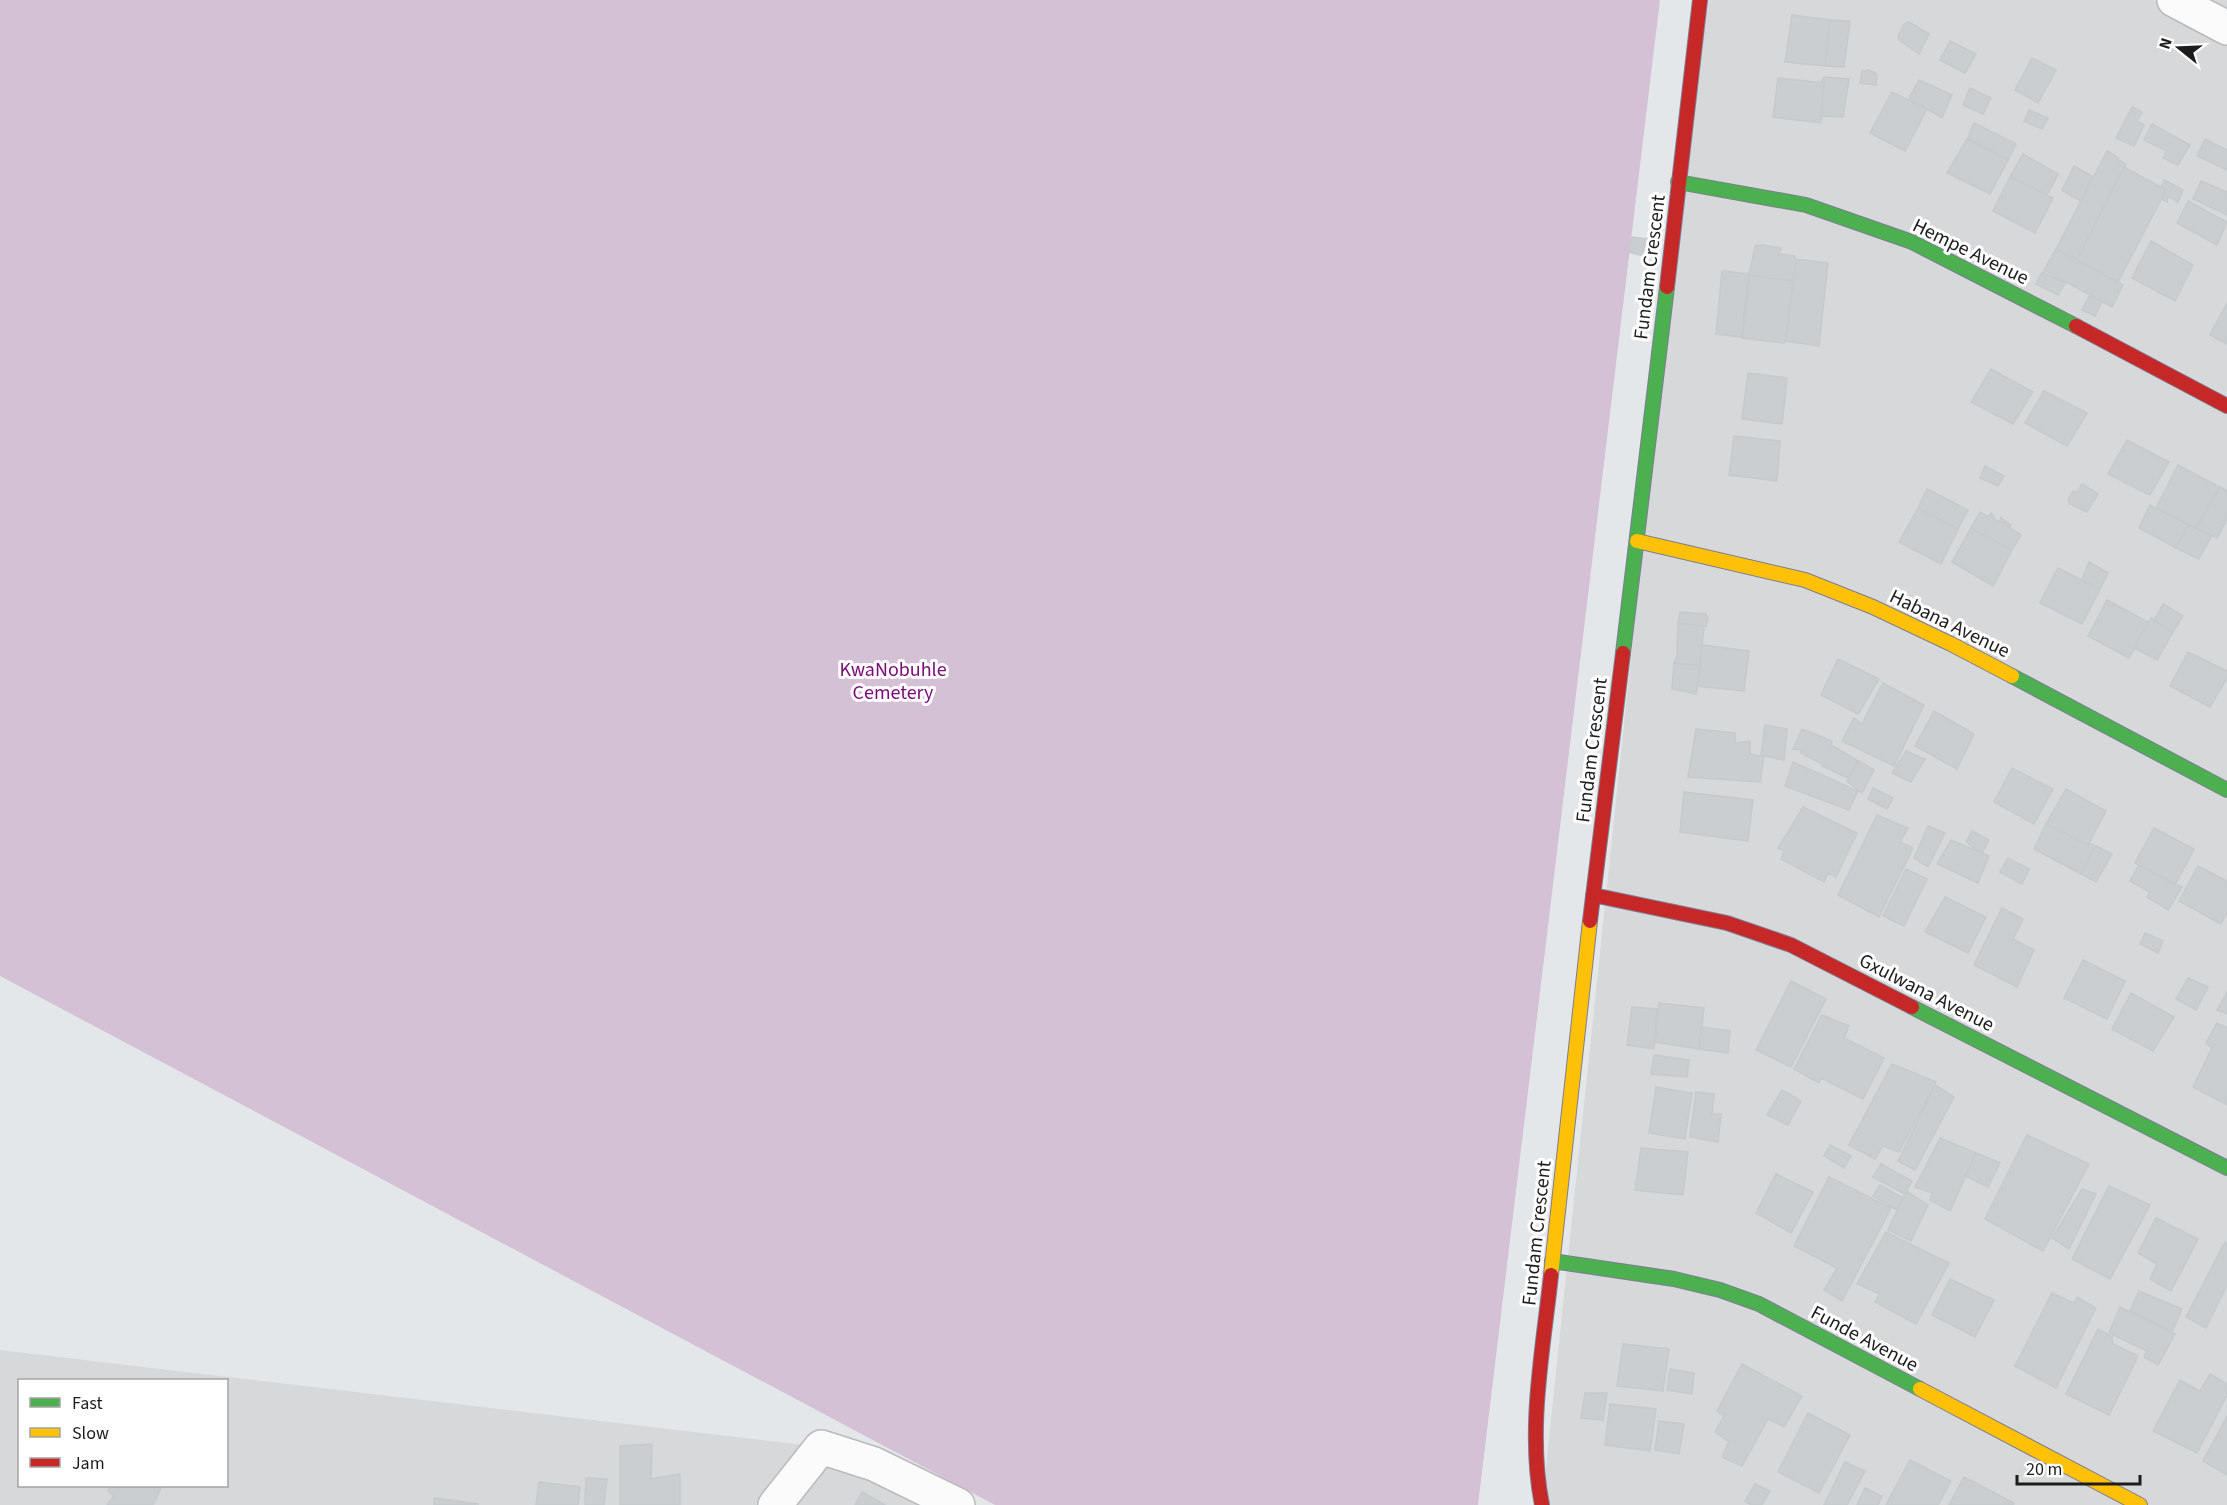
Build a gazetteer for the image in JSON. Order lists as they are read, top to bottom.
{
  "streets": {
    "street": [
      "Hempe Avenue",
      "Fundam Crescent",
      "Habana Avenue",
      "Gxulwana Avenue",
      "Funde Avenue"
    ]
  },
  "crossings": [
    ["Hempe Avenue", "Fundam Crescent"],
    ["Fundam Crescent", "Habana Avenue"],
    ["Fundam Crescent", "Gxulwana Avenue"],
    ["Fundam Crescent", "Funde Avenue"]
  ],
  "parks": ["KwaNobuhle Cemetery"],
  "legend": ["Fast", "Slow", "Jam"],
  "scale_bar": "20 m",
  "north": "left"
}
